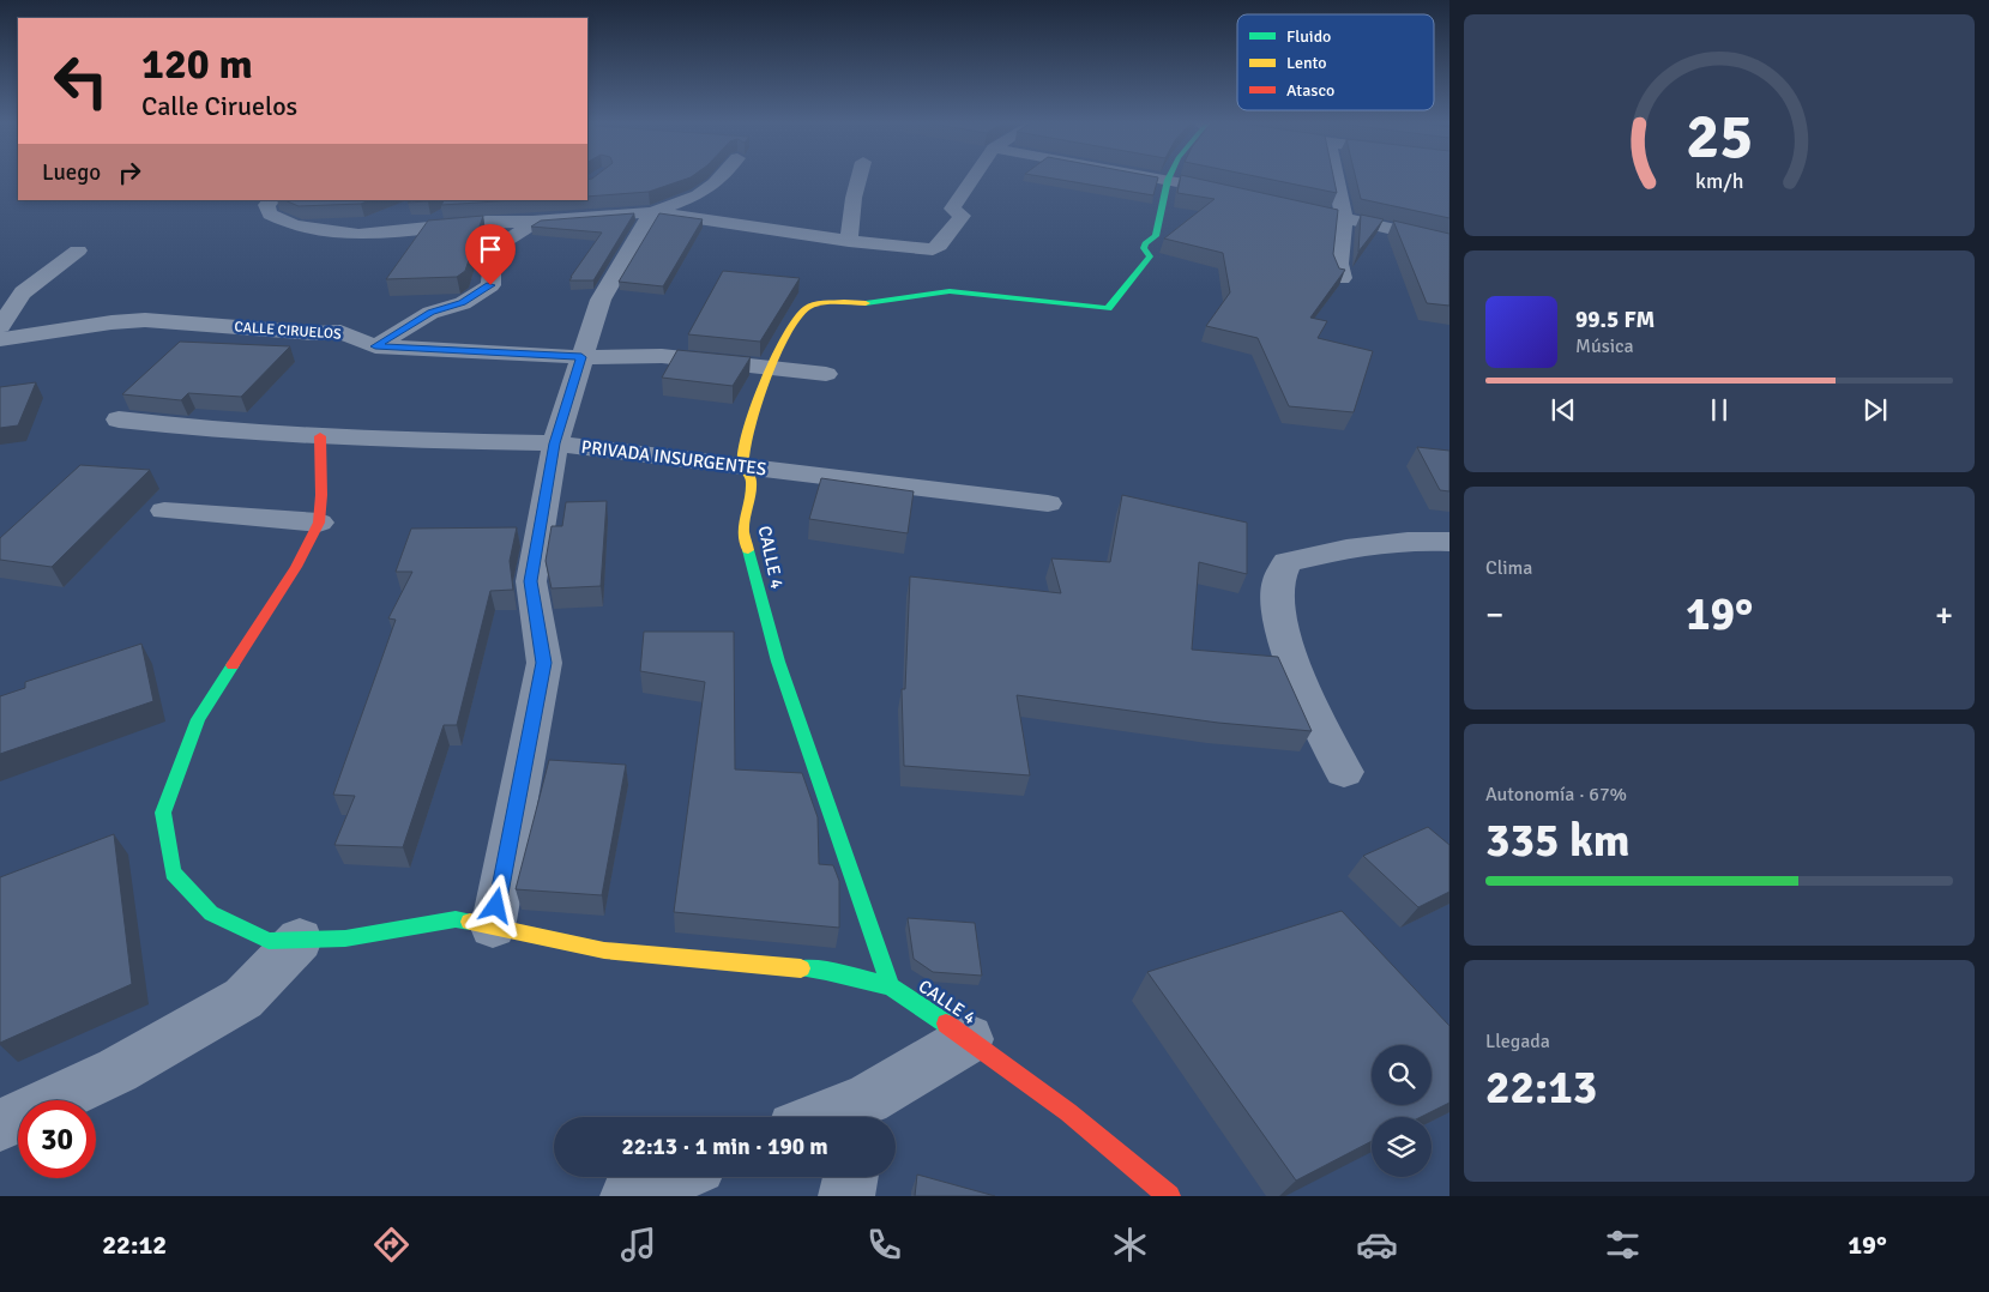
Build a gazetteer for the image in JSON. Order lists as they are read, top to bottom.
{
  "streets": {
    "street": ["CALLE CIRUELOS", "PRIVADA INSURGENTES", "CALLE 4"]
  },
  "crossings": [
    ["CALLE CIRUELOS", "CALLE 4"],
    ["PRIVADA INSURGENTES", "CALLE 4"]
  ],
  "legend": ["Fluido", "Lento", "Atasco"],
  "page": {
    "turn": ["120 m", "Calle Ciruelos"],
    "then": "Luego",
    "song": ["99.5 FM", "Música"],
    "tile": [
      "Clima",
      ["Autonomía · 67%", "335 km"],
      ["Llegada", "22:13"]
    ],
    "heat": ["−", "19°", "+"],
    "limit": "30",
    "trip": "22:13 · 1 min · 190 m",
    "tabs": ["22:12", "19°"],
    "gauge": ["25", "km/h"]
  }
}
